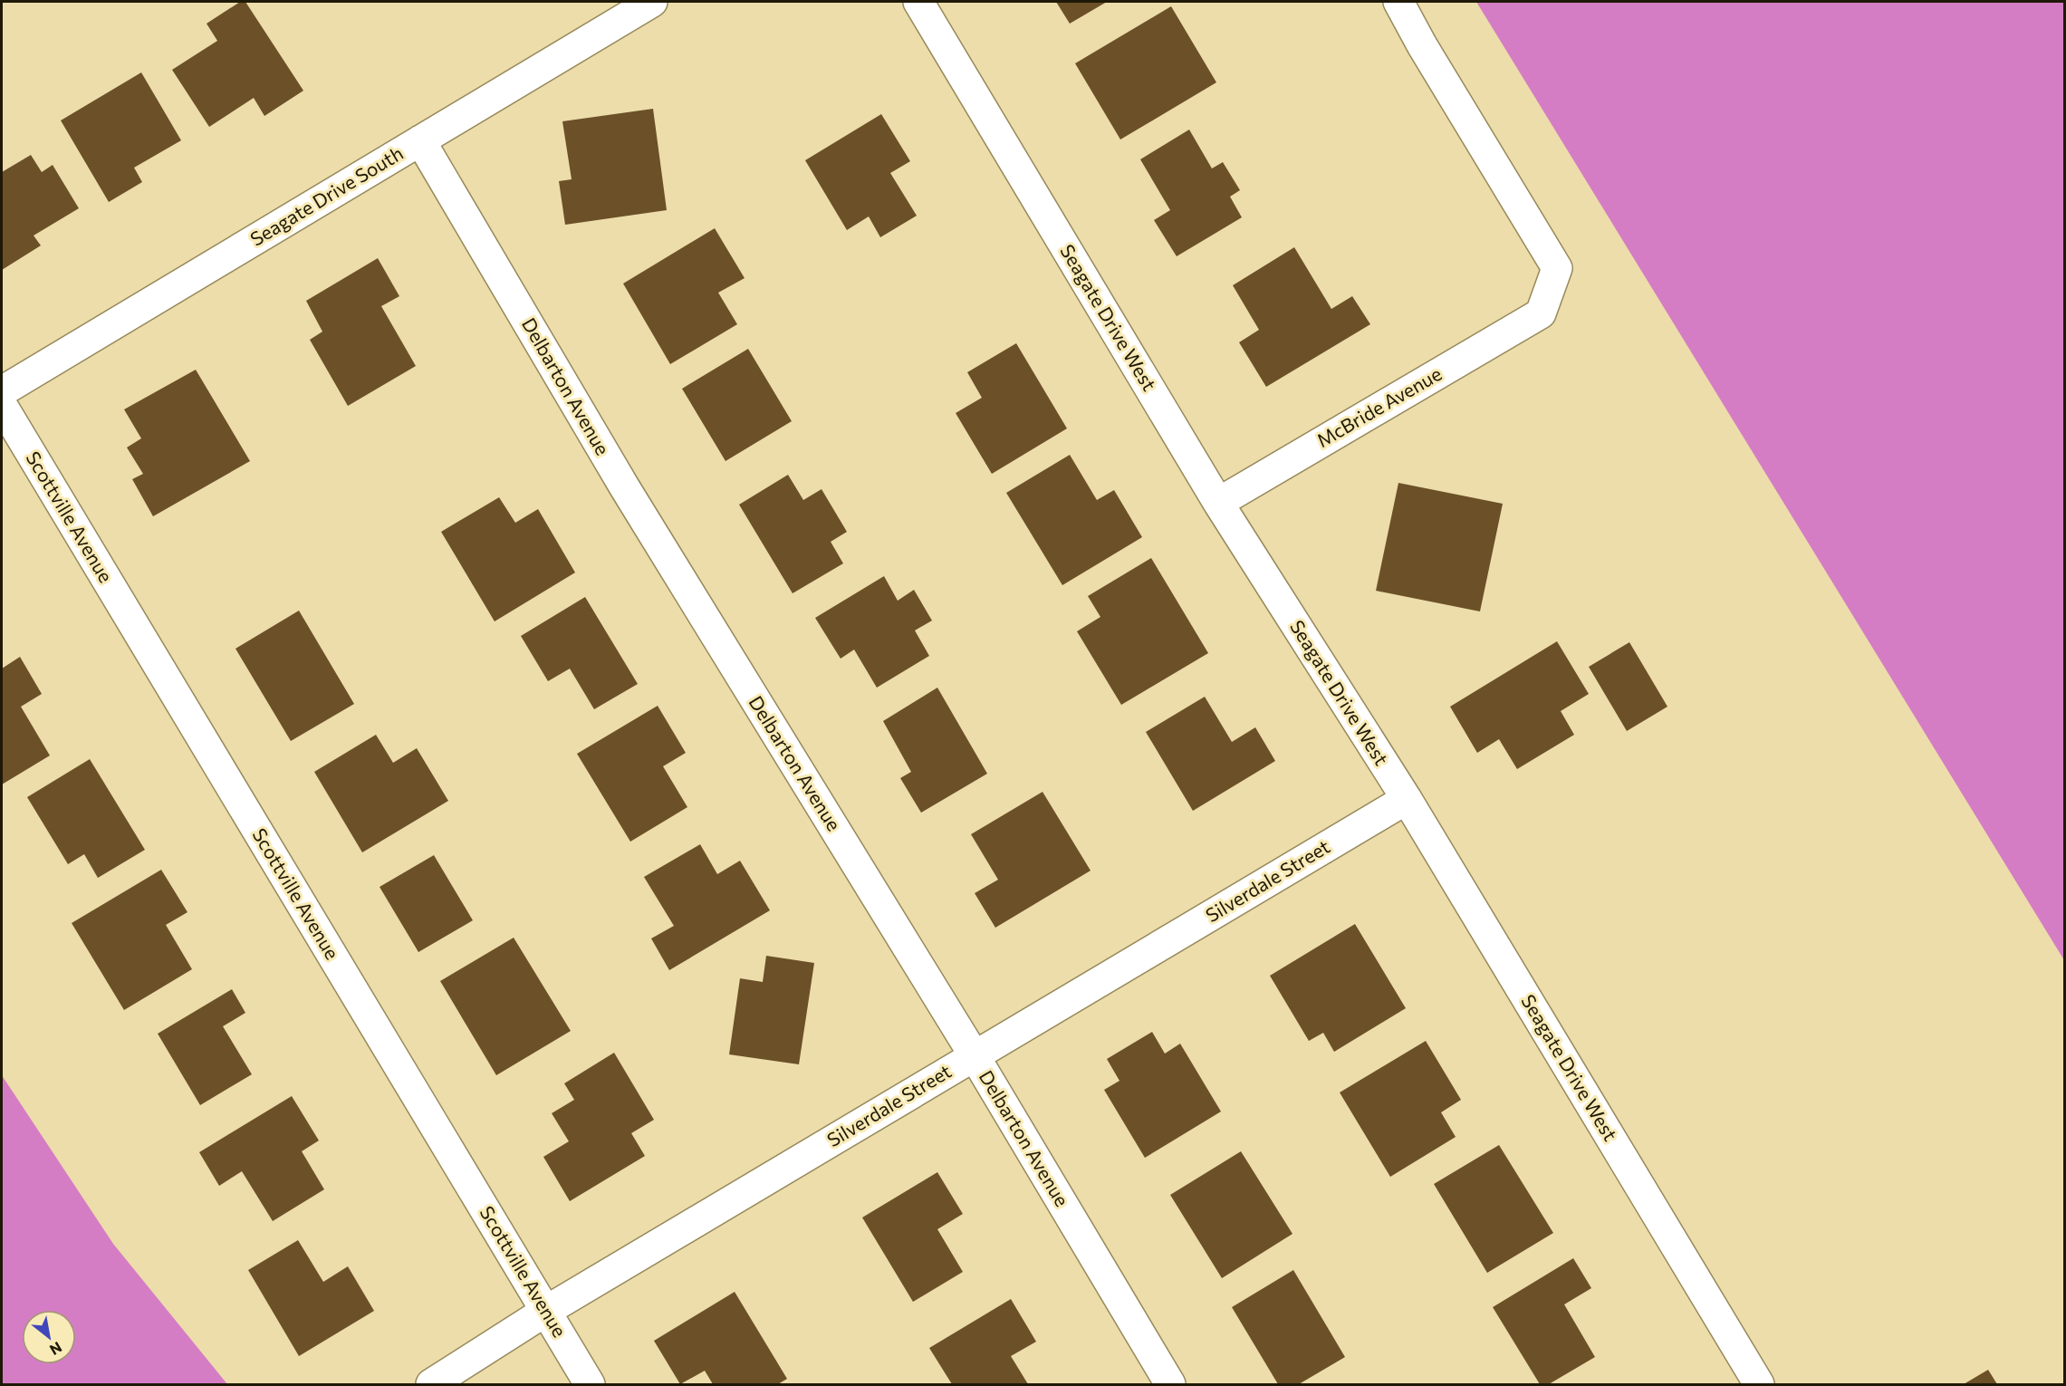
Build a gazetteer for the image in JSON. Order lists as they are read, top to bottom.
{
  "streets": {
    "street": [
      "Seagate Drive South",
      "Seagate Drive West",
      "Delbarton Avenue",
      "McBride Avenue",
      "Scottville Avenue",
      "Silverdale Street"
    ]
  },
  "crossings": [
    ["Seagate Drive South", "Delbarton Avenue"],
    ["Seagate Drive West", "McBride Avenue"],
    ["Seagate Drive West", "Silverdale Street"],
    ["Delbarton Avenue", "Silverdale Street"],
    ["Scottville Avenue", "Silverdale Street"]
  ],
  "north": "bottom right"
}
